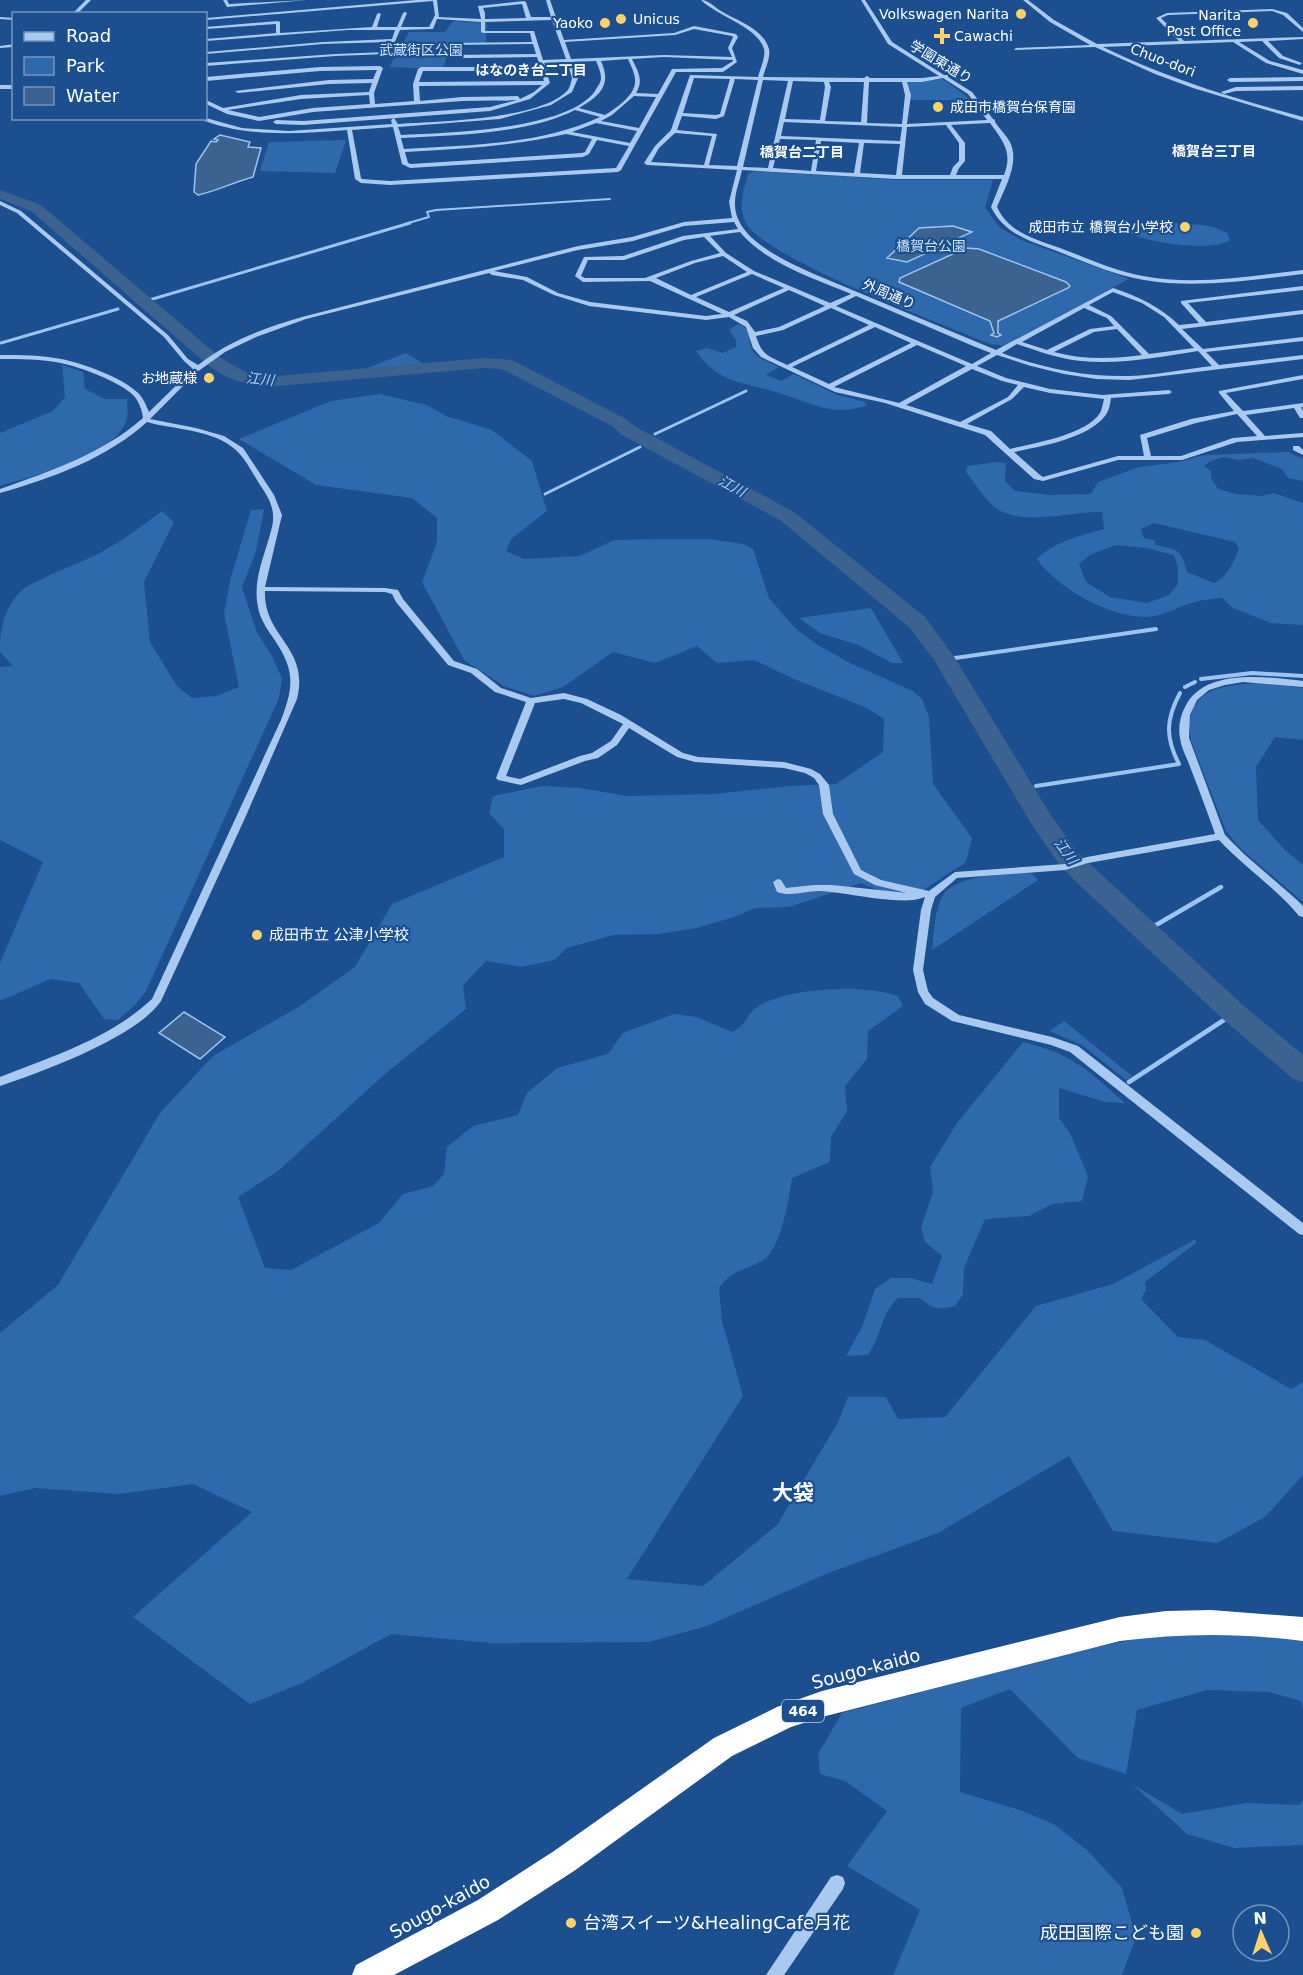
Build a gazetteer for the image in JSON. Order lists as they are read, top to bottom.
{
  "streets": {
    "highway": ["Sougo-kaido", "464"],
    "street": ["Chuo-dori", "学園東通り", "外周通り"]
  },
  "districts": [
    "はなのき台二丁目",
    "橋賀台三丁目",
    "橋賀台二丁目",
    "大袋"
  ],
  "water": ["江川"],
  "parks": ["武蔵街区公園", "橋賀台公園"],
  "places": {
    "other": [
      "Volkswagen Narita",
      "Unicus",
      "Yaoko",
      "Narita Post Office",
      "成田市橋賀台保育園",
      "成田市立 橋賀台小学校",
      "お地蔵様",
      "成田市立 公津小学校",
      "台湾スイーツ&HealingCafe月花",
      "成田国際こども園"
    ],
    "health": ["Cawachi"]
  },
  "legend": ["Road", "Park", "Water"],
  "north": "top"
}
